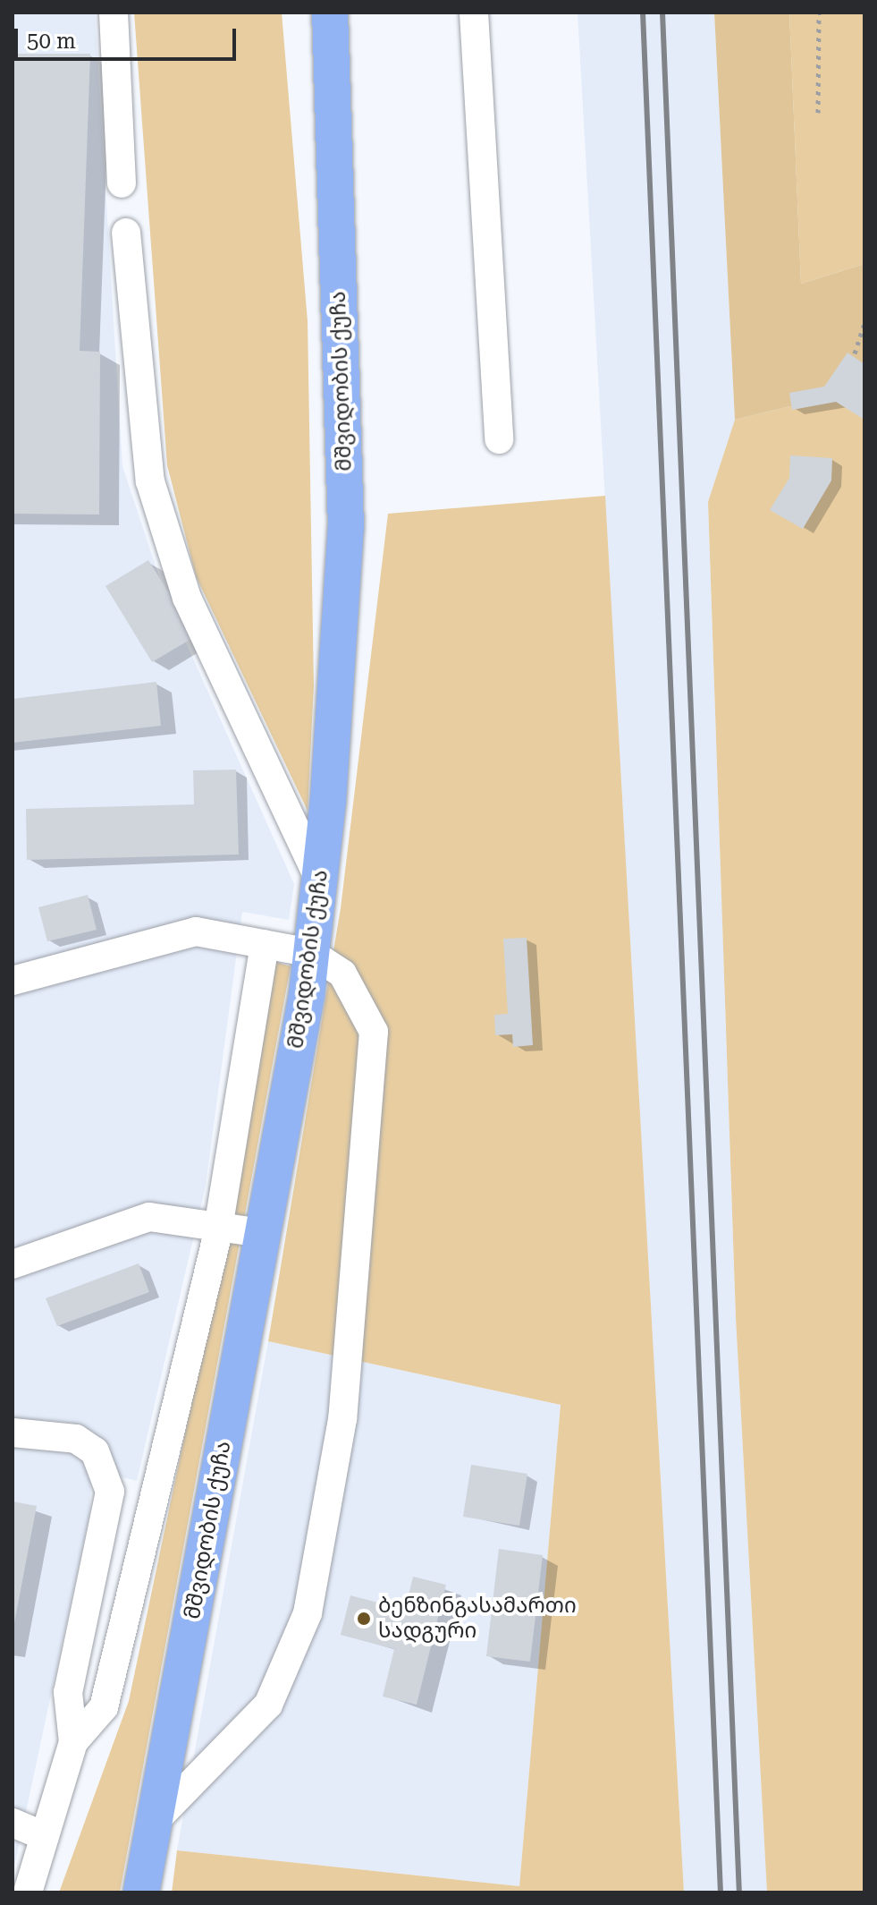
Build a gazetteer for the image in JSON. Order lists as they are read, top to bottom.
{
  "streets": {
    "main road": ["მშვიდობის ქუჩა"]
  },
  "places": ["ბენზინგასამართი სადგური"],
  "scale_bar": "50 m"
}
